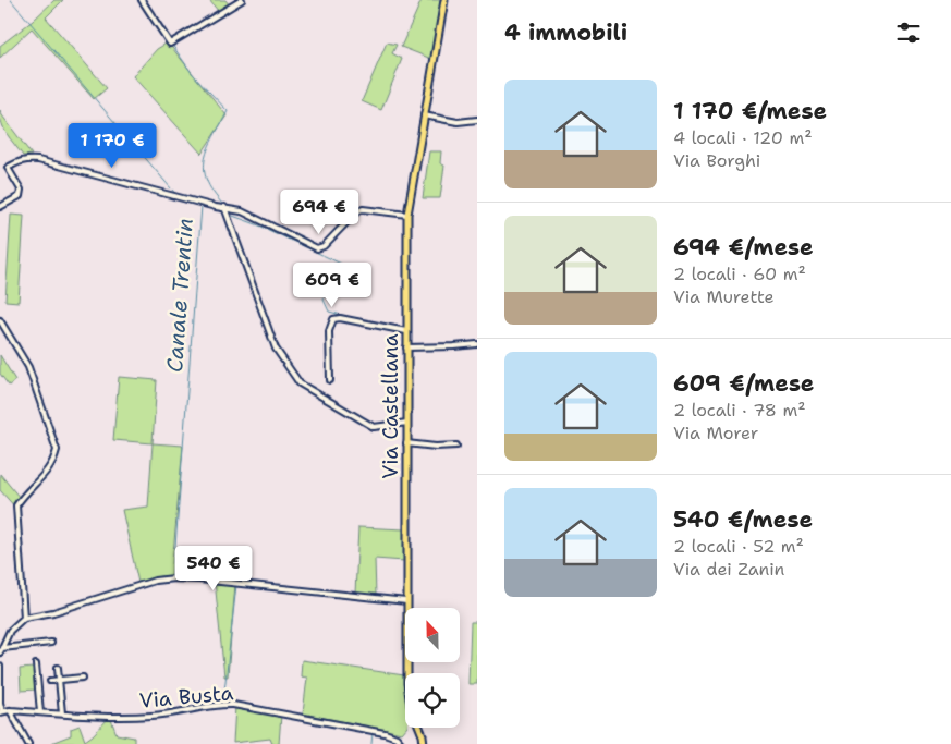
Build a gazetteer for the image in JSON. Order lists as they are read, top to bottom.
{
  "streets": {
    "main road": ["Via Castellana"],
    "street": ["Via Busta"]
  },
  "water": ["Canale Trentin"],
  "north": "top",
  "page": {
    "heading": "4 immobili",
    "list": [
      {
        "name": "1 170 €/mese",
        "note": "4 locali · 120 m² · Via Borghi"
      },
      {
        "name": "694 €/mese",
        "note": "2 locali · 60 m² · Via Murette"
      },
      {
        "name": "609 €/mese",
        "note": "2 locali · 78 m² · Via Morer"
      },
      {
        "name": "540 €/mese",
        "note": "2 locali · 52 m² · Via dei Zanin"
      }
    ],
    "price": [
      "1 170 €",
      "694 €",
      "609 €",
      "540 €"
    ]
  }
}
